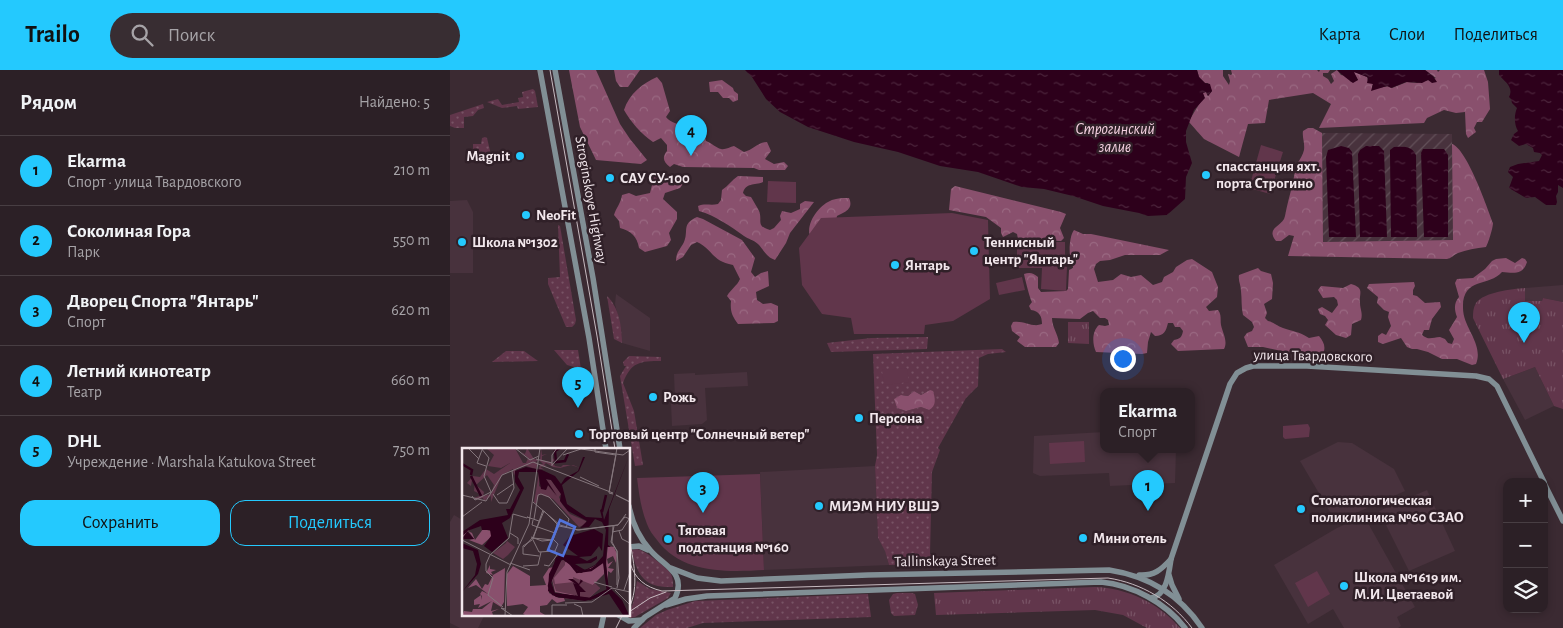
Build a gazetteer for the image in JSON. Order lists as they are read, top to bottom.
{
  "streets": {
    "main road": ["Stroginskoye Highway", "улица Твардовского", "Tallinskaya Street"]
  },
  "crossings": [
    ["улица Твардовского", "Tallinskaya Street"]
  ],
  "water": ["Строгинский залив"],
  "places": [
    "Magnit",
    "спасстанция яхт. порта Строгино",
    "САУ СУ-100",
    "NeoFit",
    "Школа №1302",
    "Теннисный центр \"Янтарь\"",
    "Янтарь",
    "Рожь",
    "Персона",
    "Торговый центр \"Солнечный ветер\"",
    "МИЭМ НИУ ВШЭ",
    "Стоматологическая поликлиника №60 СЗАО",
    "Мини отель",
    "Тяговая подстанция №160",
    "Школа №1619 им. М.И. Цветаевой"
  ],
  "page": {
    "header": "Trailo",
    "search": "Поиск",
    "nav": ["Карта", "Слои", "Поделиться"],
    "heading": ["Рядом", "Найдено: 5"],
    "pins": [
      "4",
      "2",
      "5",
      "1",
      "3"
    ],
    "list": [
      {
        "mark": "1",
        "name": "Ekarma",
        "note": "Спорт · улица Твардовского",
        "value": "210 m"
      },
      {
        "mark": "2",
        "name": "Соколиная Гора",
        "note": "Парк",
        "value": "550 m"
      },
      {
        "mark": "3",
        "name": "Дворец Спорта \"Янтарь\"",
        "note": "Спорт",
        "value": "620 m"
      },
      {
        "mark": "4",
        "name": "Летний кинотеатр",
        "note": "Театр",
        "value": "660 m"
      },
      {
        "mark": "5",
        "name": "DHL",
        "note": "Учреждение · Marshala Katukova Street",
        "value": "750 m"
      }
    ],
    "popup": ["Ekarma", "Спорт"],
    "map_buttons": ["+", "−"],
    "buttons": ["Сохранить", "Поделиться"]
  }
}
